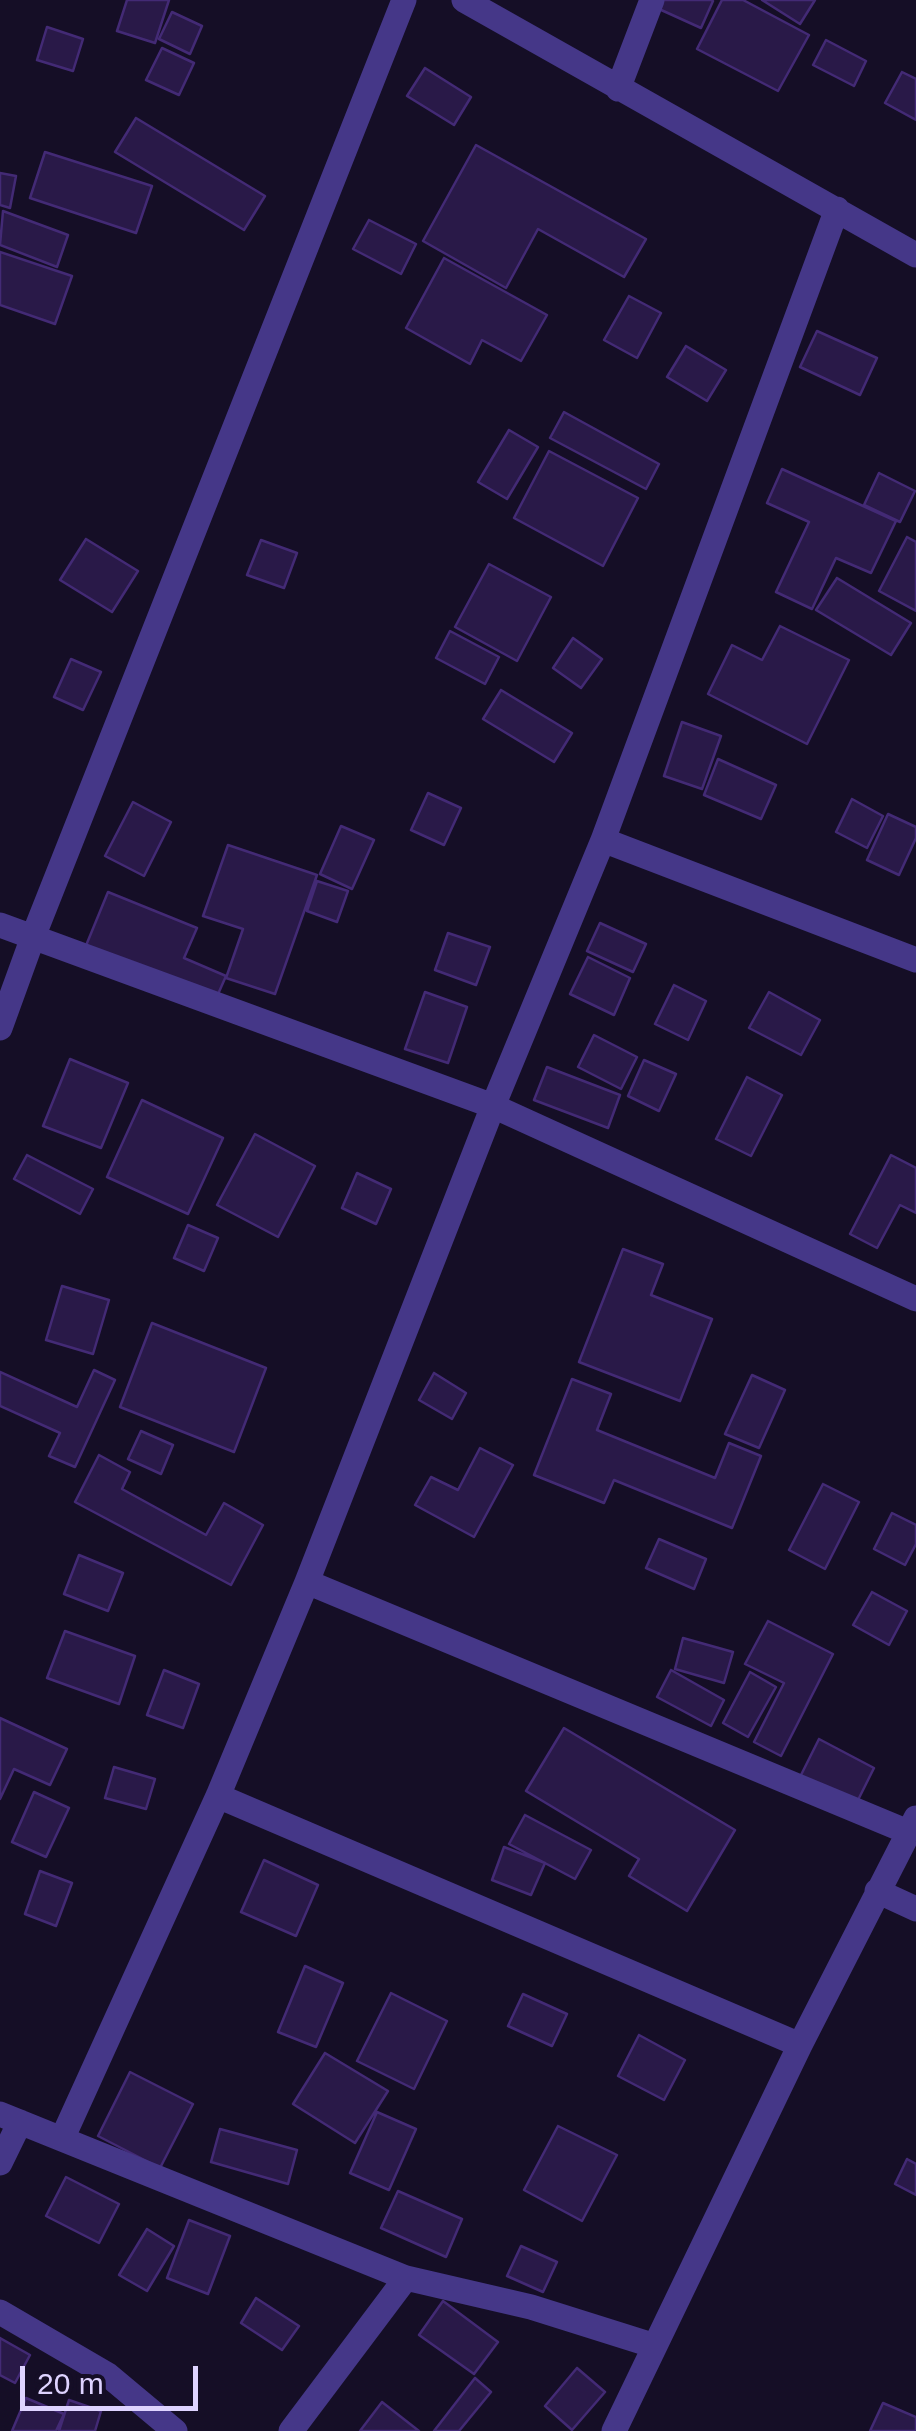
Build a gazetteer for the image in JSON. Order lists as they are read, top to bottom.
{
  "scale_bar": "20 m"
}
